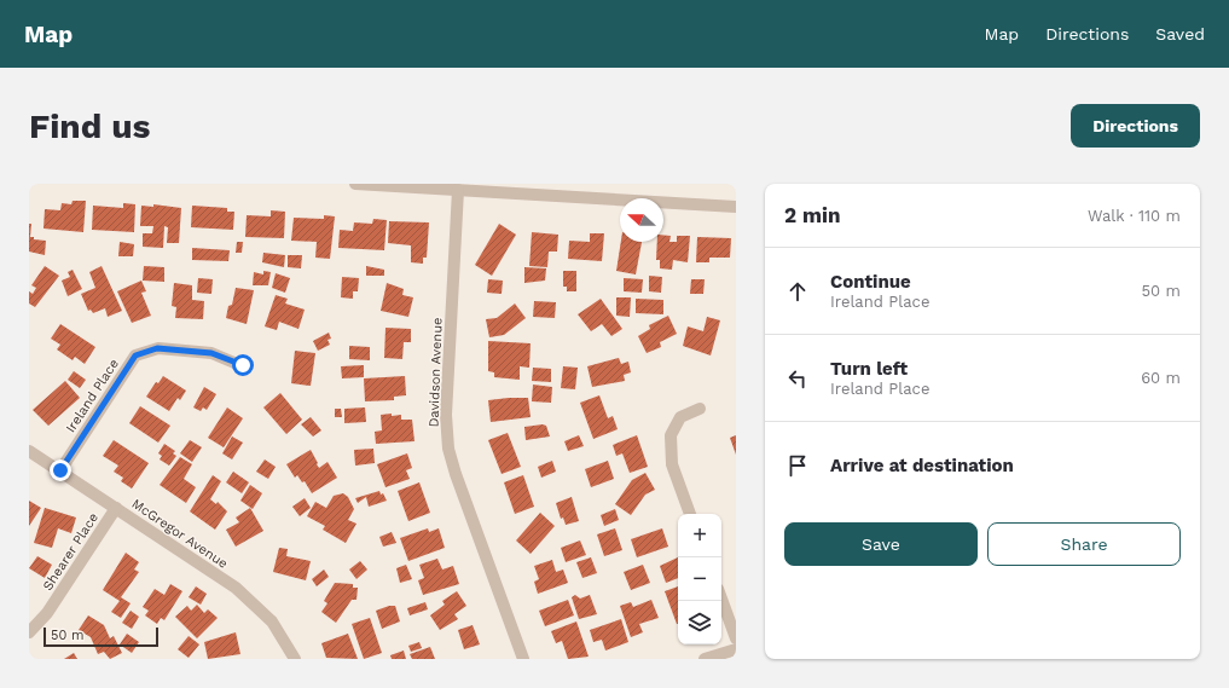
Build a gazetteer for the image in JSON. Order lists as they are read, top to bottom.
{
  "streets": {
    "street": [
      "Davidson Avenue",
      "Ireland Place",
      "McGregor Avenue",
      "Shearer Place"
    ]
  },
  "crossings": [
    ["Ireland Place", "McGregor Avenue"],
    ["McGregor Avenue", "Shearer Place"]
  ],
  "scale_bar": "50 m",
  "north": "left",
  "page": {
    "header": "Map",
    "nav": ["Map", "Directions", "Saved"],
    "buttons": [
      "Directions",
      ["Save", "Share"]
    ],
    "title": "Find us",
    "heading": ["2 min", "Walk · 110 m"],
    "list": [
      ["Continue", "Ireland Place", "50 m"],
      ["Turn left", "Ireland Place", "60 m"],
      "Arrive at destination"
    ],
    "map_buttons": ["+", "−"],
    "scale": "50 m"
  }
}
